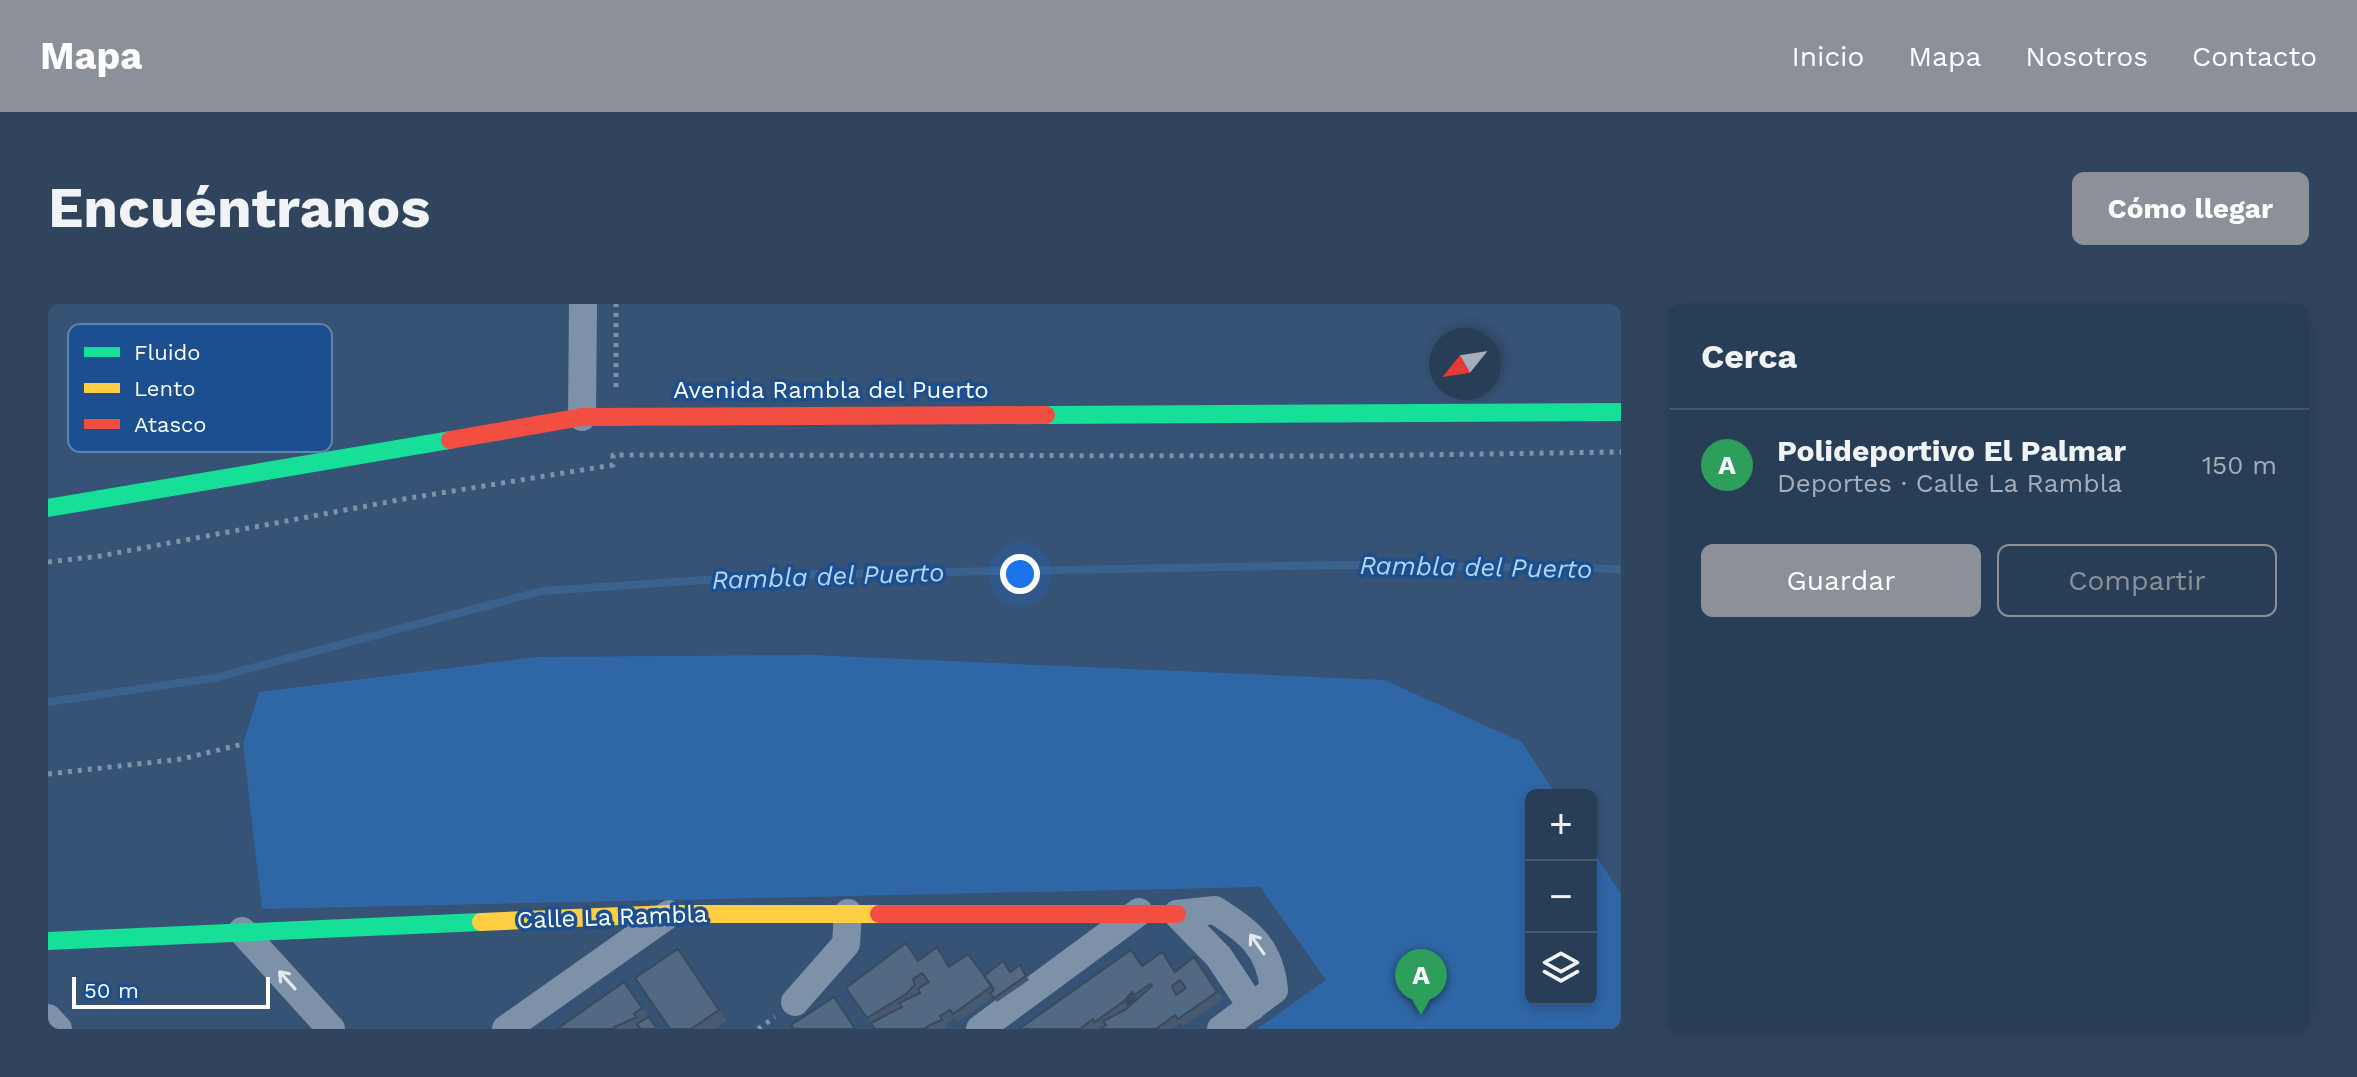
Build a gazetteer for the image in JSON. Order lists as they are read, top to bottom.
{
  "streets": {
    "street": ["Avenida Rambla del Puerto", "Calle La Rambla"]
  },
  "water": ["Rambla del Puerto"],
  "legend": ["Fluido", "Lento", "Atasco"],
  "scale_bar": "50 m",
  "north": "bottom left",
  "page": {
    "header": "Mapa",
    "nav": [
      "Inicio",
      "Mapa",
      "Nosotros",
      "Contacto"
    ],
    "buttons": [
      "Cómo llegar",
      ["Guardar", "Compartir"]
    ],
    "title": "Encuéntranos",
    "heading": "Cerca",
    "list": [
      {
        "mark": "A",
        "name": "Polideportivo El Palmar",
        "note": "Deportes · Calle La Rambla",
        "value": "150 m"
      }
    ],
    "map_buttons": ["+", "−"],
    "pins": "A",
    "scale": "50 m"
  }
}
